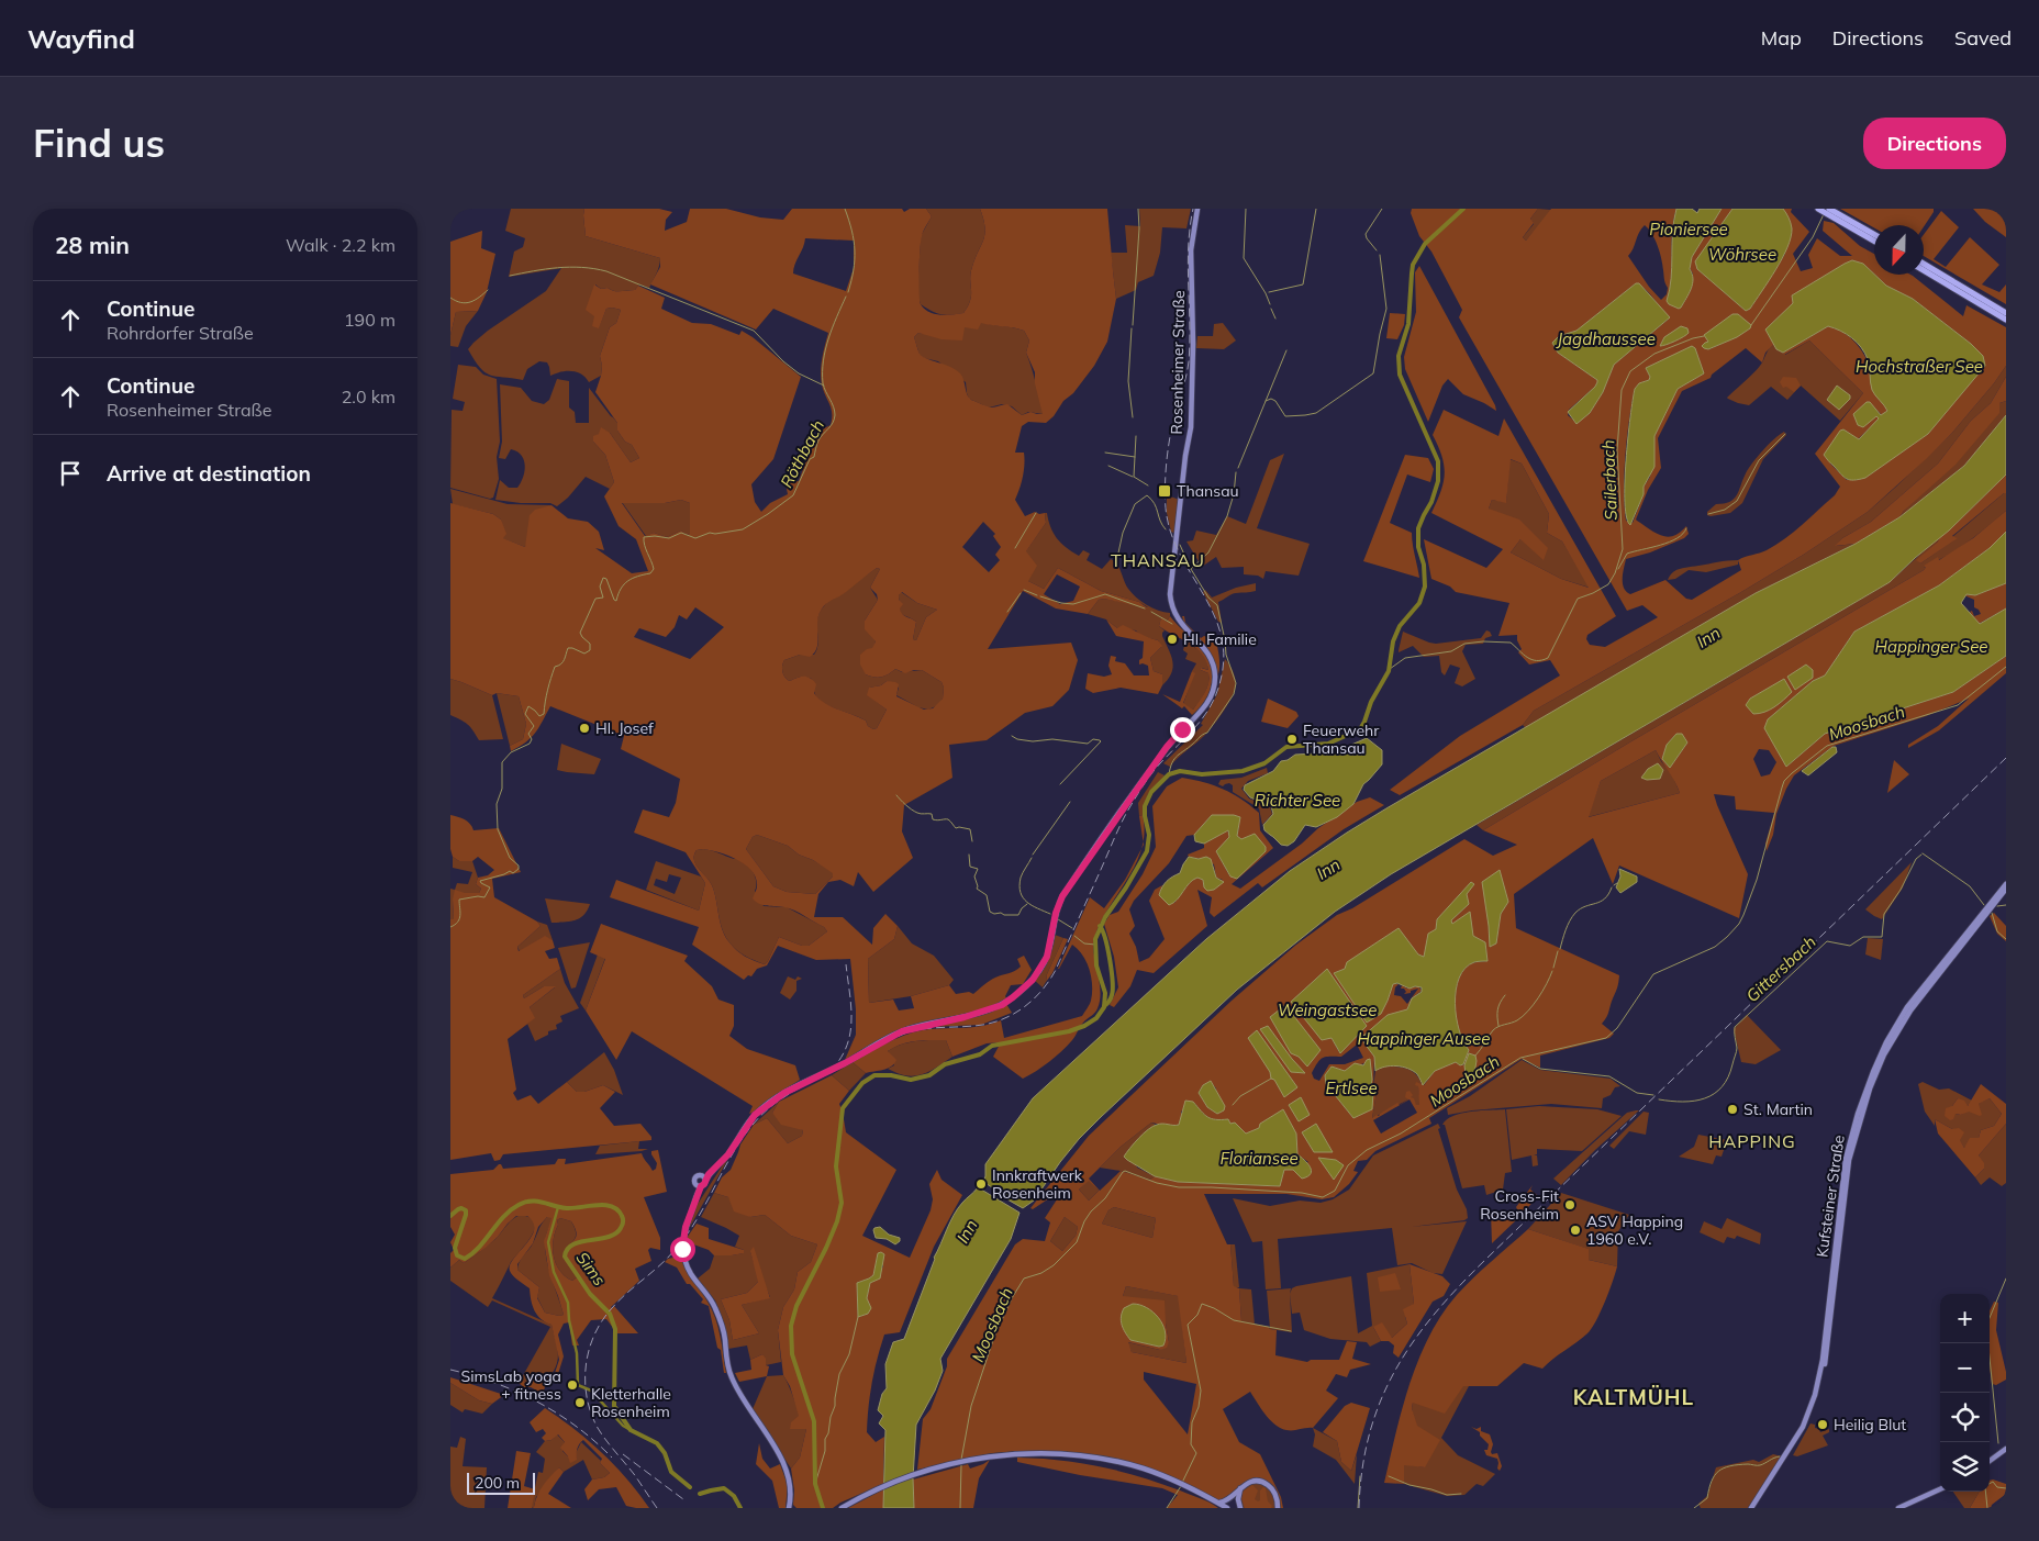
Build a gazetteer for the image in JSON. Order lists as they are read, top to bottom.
{
  "streets": {
    "main road": ["Rosenheimer Straße", "Kufsteiner Straße"]
  },
  "districts": ["THANSAU", "HAPPING", "KALTMÜHL"],
  "water": [
    "Pioniersee",
    "Wöhrsee",
    "Jagdhaussee",
    "Hochstraßer See",
    "Röthbach",
    "Sailerbach",
    "Inn",
    "Happinger See",
    "Moosbach",
    "Richter See",
    "Gittersbach",
    "Weingastsee",
    "Happinger Ausee",
    "Ertlsee",
    "Floriansee",
    "Sims"
  ],
  "places": {
    "transit": ["Thansau"],
    "other": [
      "Hl. Familie",
      "Hl. Josef",
      "Feuerwehr Thansau",
      "St. Martin",
      "Innkraftwerk Rosenheim",
      "Cross-Fit Rosenheim",
      "ASV Happing 1960 e.V.",
      "SimsLab yoga + fitness",
      "Kletterhalle Rosenheim",
      "Heilig Blut"
    ]
  },
  "scale_bar": "200 m",
  "north": "bottom",
  "page": {
    "header": "Wayfind",
    "nav": ["Map", "Directions", "Saved"],
    "buttons": "Directions",
    "title": "Find us",
    "heading": ["28 min", "Walk · 2.2 km"],
    "list": [
      ["Continue", "Rohrdorfer Straße", "190 m"],
      ["Continue", "Rosenheimer Straße", "2.0 km"],
      "Arrive at destination"
    ],
    "map_buttons": ["+", "−"],
    "scale": "200 m"
  }
}
